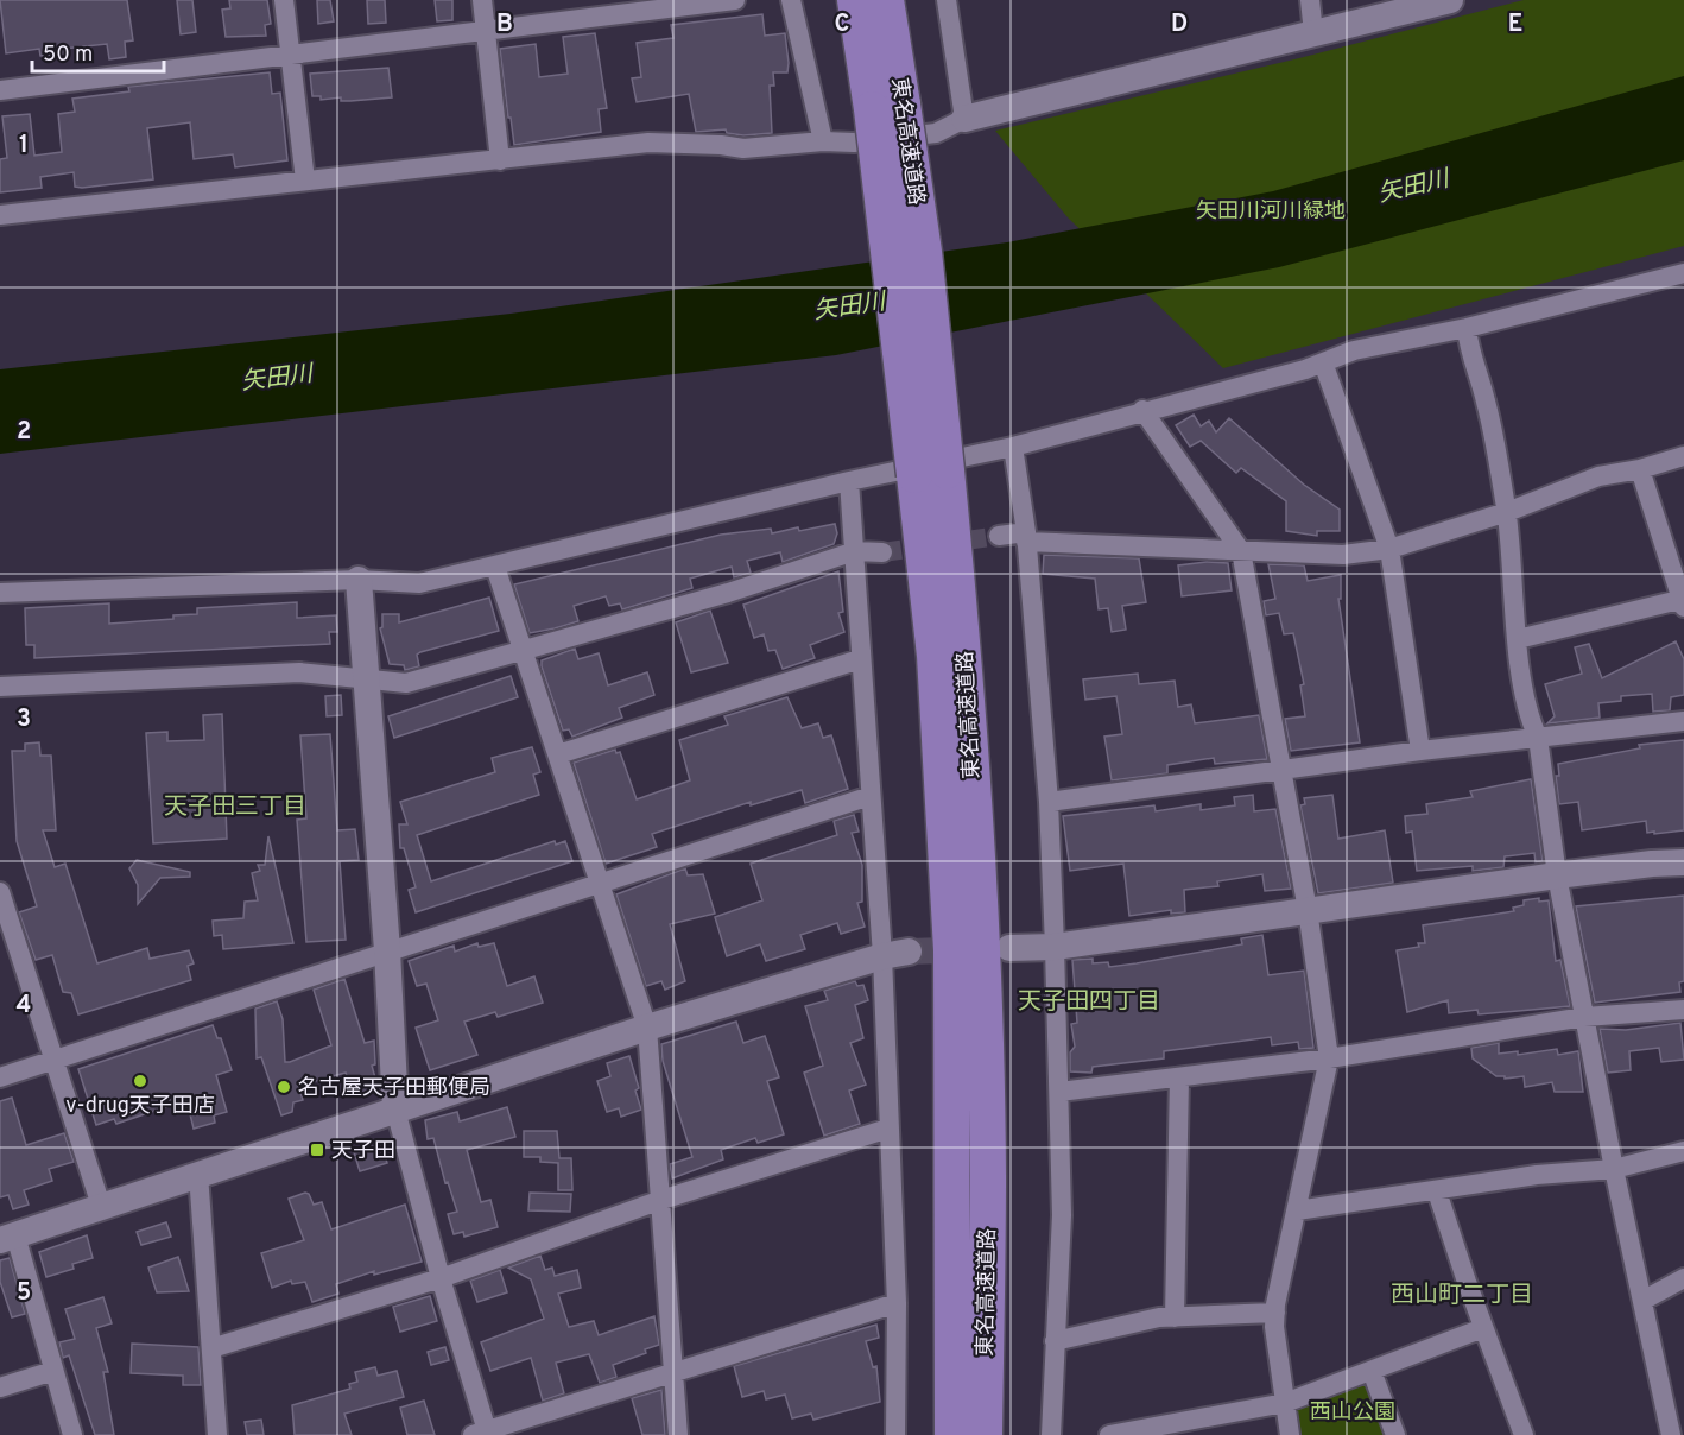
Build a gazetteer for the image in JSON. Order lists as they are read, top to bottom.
{
  "streets": {
    "highway": ["東名高速道路"]
  },
  "districts": ["天子田三丁目", "天子田四丁目", "西山町二丁目"],
  "water": ["矢田川"],
  "parks": ["矢田川河川緑地", "西山公園"],
  "places": {
    "other": ["v-drug天子田店", "名古屋天子田郵便局"],
    "transit": ["天子田"]
  },
  "scale_bar": "50 m",
  "grid": {
    "columns": [
      "B",
      "C",
      "D",
      "E"
    ],
    "rows": [
      "1",
      "2",
      "3",
      "4",
      "5"
    ]
  }
}
